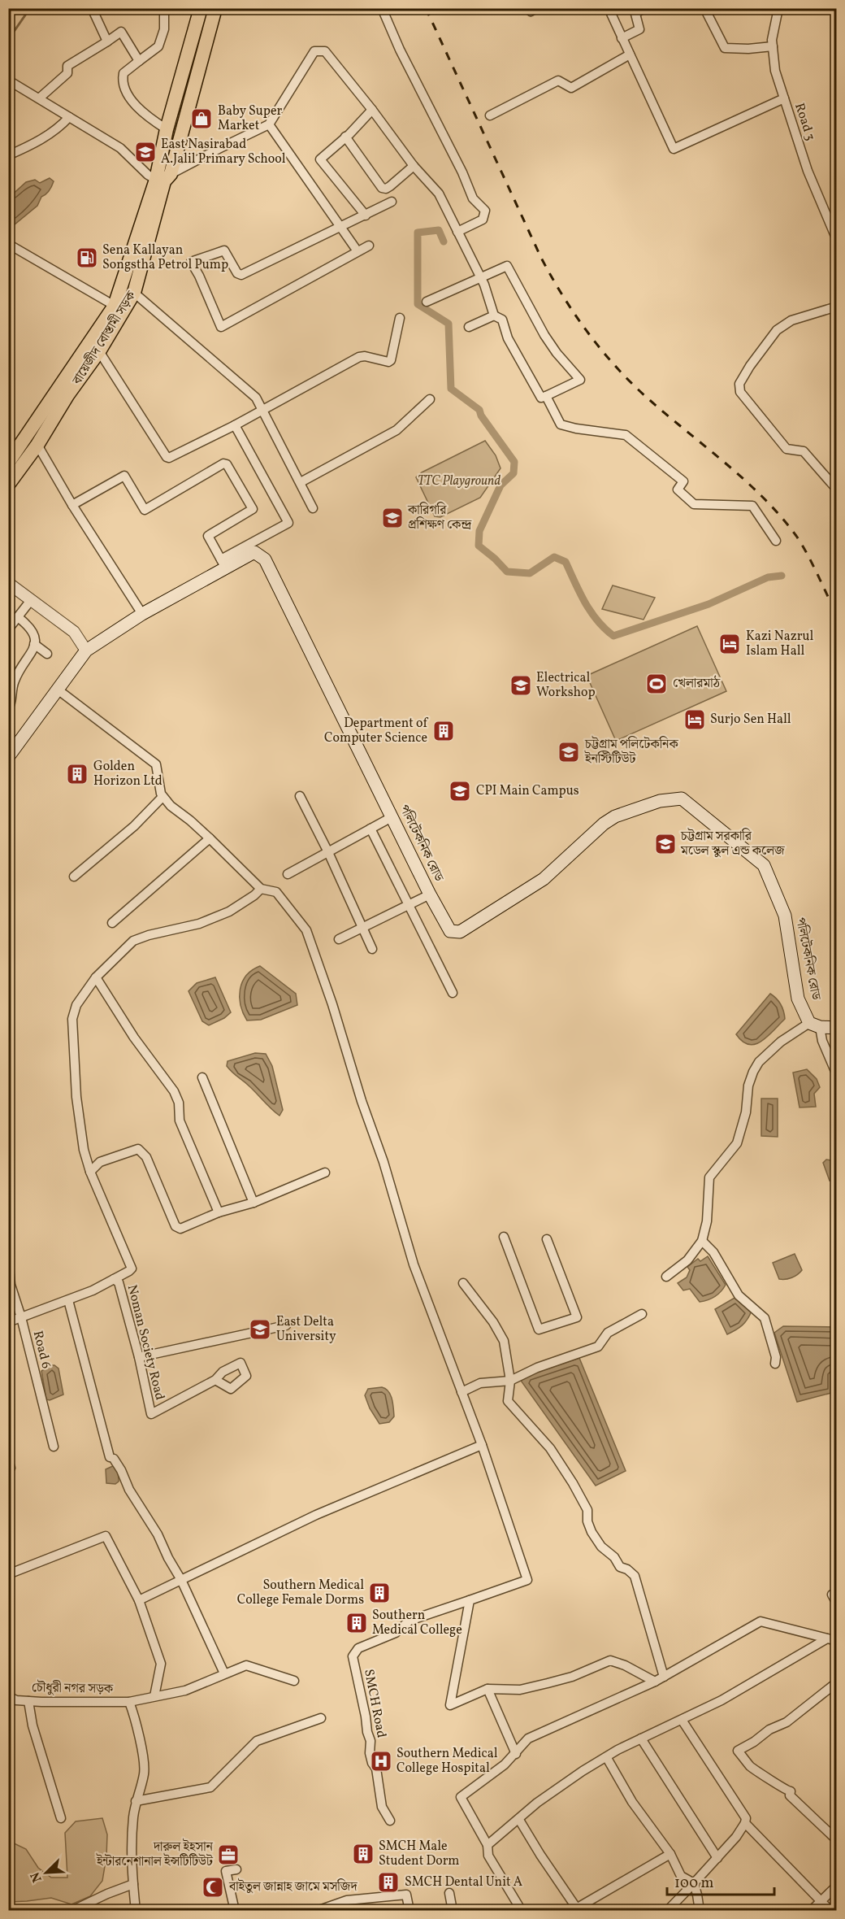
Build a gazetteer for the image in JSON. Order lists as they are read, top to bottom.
{
  "streets": {
    "main road": ["বায়েজীদ বোস্তামী সড়ক", "পলিটেকনিক রোড"],
    "street": [
      "Road 3",
      "Noman Society Road",
      "Road 6",
      "চৌধুরী নগর সড়ক",
      "SMCH Road"
    ]
  },
  "parks": ["TTC Playground"],
  "places": {
    "shop": ["Baby Super Market"],
    "school or university": [
      "East Nasirabad A.Jalil Primary School",
      "কারিগরি প্রশিক্ষণ কেন্দ্র",
      "Electrical Workshop",
      "চট্টগ্রাম পলিটেকনিক ইনস্টিটিউট",
      "CPI Main Campus",
      "চট্টগ্রাম সরকারি মডেল স্কুল এন্ড কলেজ",
      "East Delta University"
    ],
    "fuel station": ["Sena Kallayan Songstha Petrol Pump"],
    "hotel": ["Kazi Nazrul Islam Hall", "Surjo Sen Hall"],
    "sports": ["খেলারমাঠ"],
    "building": [
      "Department of Computer Science",
      "Golden Horizon Ltd",
      "Southern Medical College Female Dorms",
      "Southern Medical College",
      "SMCH Male Student Dorm",
      "SMCH Dental Unit A"
    ],
    "hospital": ["Southern Medical College Hospital"],
    "office": ["দারুল ইহসান ইন্টারনেশানাল ইন্সটিটিউট"],
    "mosque": ["বাইতুল জান্নাহ জামে মসজিদ"]
  },
  "scale_bar": "100 m",
  "north": "bottom left"
}
